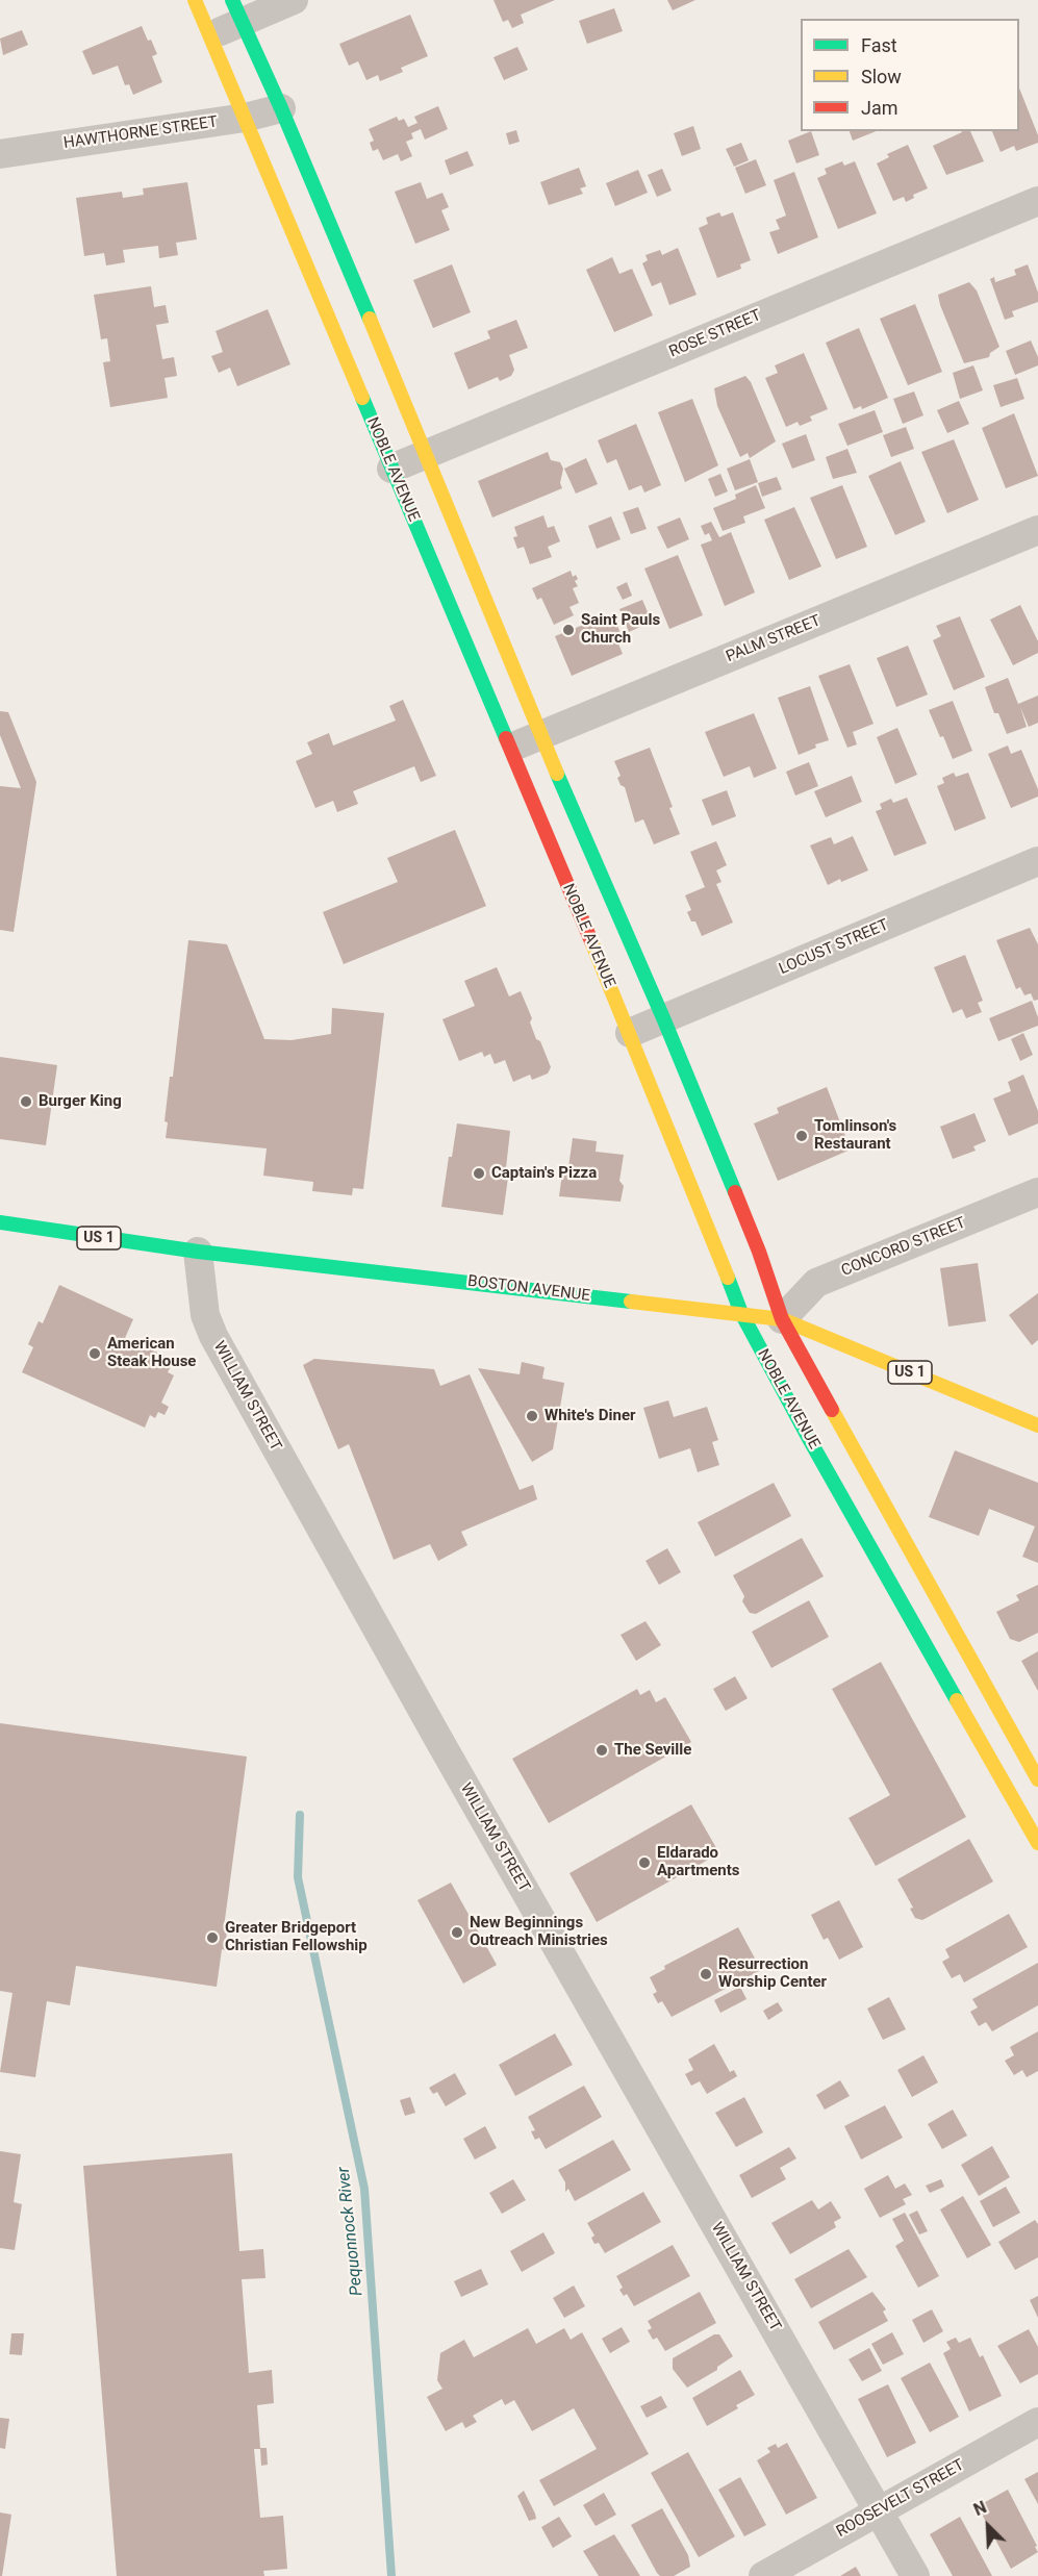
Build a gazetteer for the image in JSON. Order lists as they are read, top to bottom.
{
  "streets": {
    "main road": ["NOBLE AVENUE", "US 1", "BOSTON AVENUE"],
    "street": [
      "HAWTHORNE STREET",
      "ROSE STREET",
      "PALM STREET",
      "LOCUST STREET",
      "CONCORD STREET",
      "WILLIAM STREET",
      "ROOSEVELT STREET"
    ]
  },
  "crossings": [
    ["HAWTHORNE STREET", "NOBLE AVENUE"],
    ["ROSE STREET", "NOBLE AVENUE"],
    ["NOBLE AVENUE", "PALM STREET"],
    ["NOBLE AVENUE", "LOCUST STREET"],
    ["NOBLE AVENUE", "CONCORD STREET"],
    ["NOBLE AVENUE", "BOSTON AVENUE"],
    ["CONCORD STREET", "BOSTON AVENUE"],
    ["BOSTON AVENUE", "WILLIAM STREET"],
    ["WILLIAM STREET", "ROOSEVELT STREET"]
  ],
  "water": ["Pequonnock River"],
  "places": [
    "Saint Pauls Church",
    "Burger King",
    "Tomlinson's Restaurant",
    "Captain's Pizza",
    "American Steak House",
    "White's Diner",
    "The Seville",
    "Eldarado Apartments",
    "New Beginnings Outreach Ministries",
    "Greater Bridgeport Christian Fellowship",
    "Resurrection Worship Center"
  ],
  "legend": ["Fast", "Slow", "Jam"],
  "north": "top left"
}
